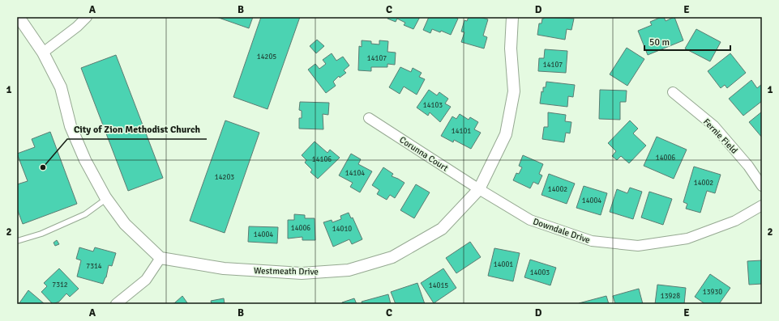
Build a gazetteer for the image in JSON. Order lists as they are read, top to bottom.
{
  "streets": {
    "street": [
      "Fernie Field",
      "Corunna Court",
      "Downdale Drive",
      "Westmeath Drive"
    ]
  },
  "crossings": [
    ["Corunna Court", "Downdale Drive"],
    ["Corunna Court", "Westmeath Drive"],
    ["Downdale Drive", "Westmeath Drive"]
  ],
  "places": ["City of Zion Methodist Church"],
  "house_numbers": [
    "14205",
    "14107",
    "14107",
    "14103",
    "14101",
    "14006",
    "14106",
    "14104",
    "14203",
    "14002",
    "14002",
    "14004",
    "14006",
    "14010",
    "14004",
    "14001",
    "7314",
    "14003",
    "7312",
    "14015",
    "13930",
    "13928"
  ],
  "scale_bar": "50 m",
  "grid": {
    "columns": [
      "A",
      "B",
      "C",
      "D",
      "E"
    ],
    "rows": ["1", "2"]
  }
}
